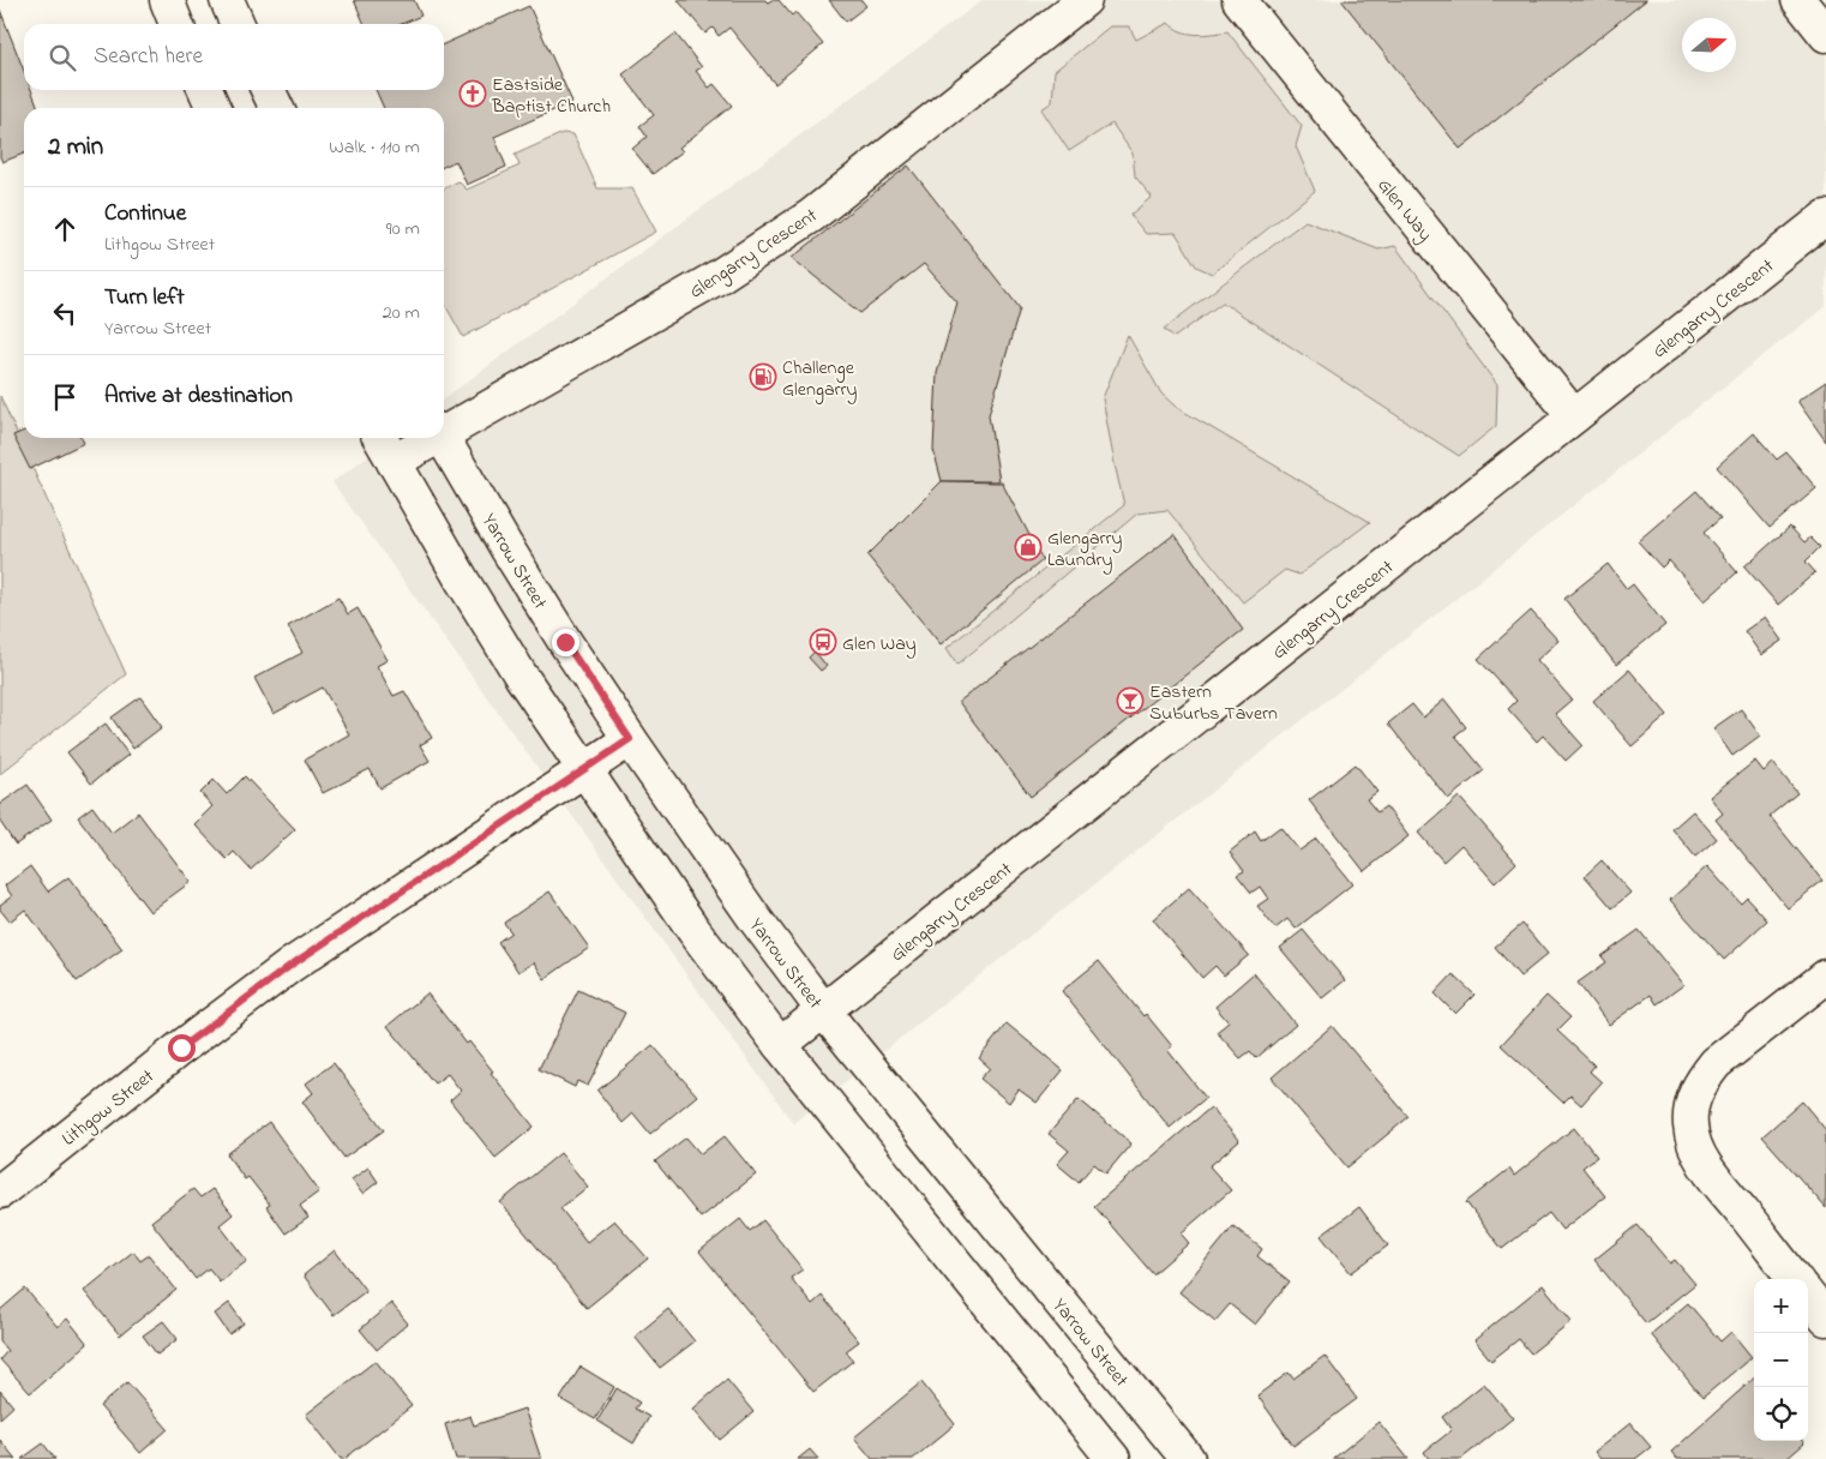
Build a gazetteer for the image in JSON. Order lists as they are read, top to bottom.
{
  "streets": {
    "street": [
      "Glen Way",
      "Glengarry Crescent",
      "Yarrow Street",
      "Lithgow Street"
    ]
  },
  "crossings": [
    ["Glen Way", "Glengarry Crescent"],
    ["Glengarry Crescent", "Yarrow Street"],
    ["Yarrow Street", "Lithgow Street"]
  ],
  "places": {
    "church": ["Eastside Baptist Church"],
    "fuel station": ["Challenge Glengarry"],
    "shop": ["Glengarry Laundry"],
    "bus stop": ["Glen Way"],
    "bar": ["Eastern Suburbs Tavern"]
  },
  "north": "right",
  "page": {
    "search": "Search here",
    "heading": ["2 min", "Walk · 110 m"],
    "list": [
      ["Continue", "Lithgow Street", "90 m"],
      ["Turn left", "Yarrow Street", "20 m"],
      "Arrive at destination"
    ],
    "map_buttons": ["+", "−"]
  }
}
